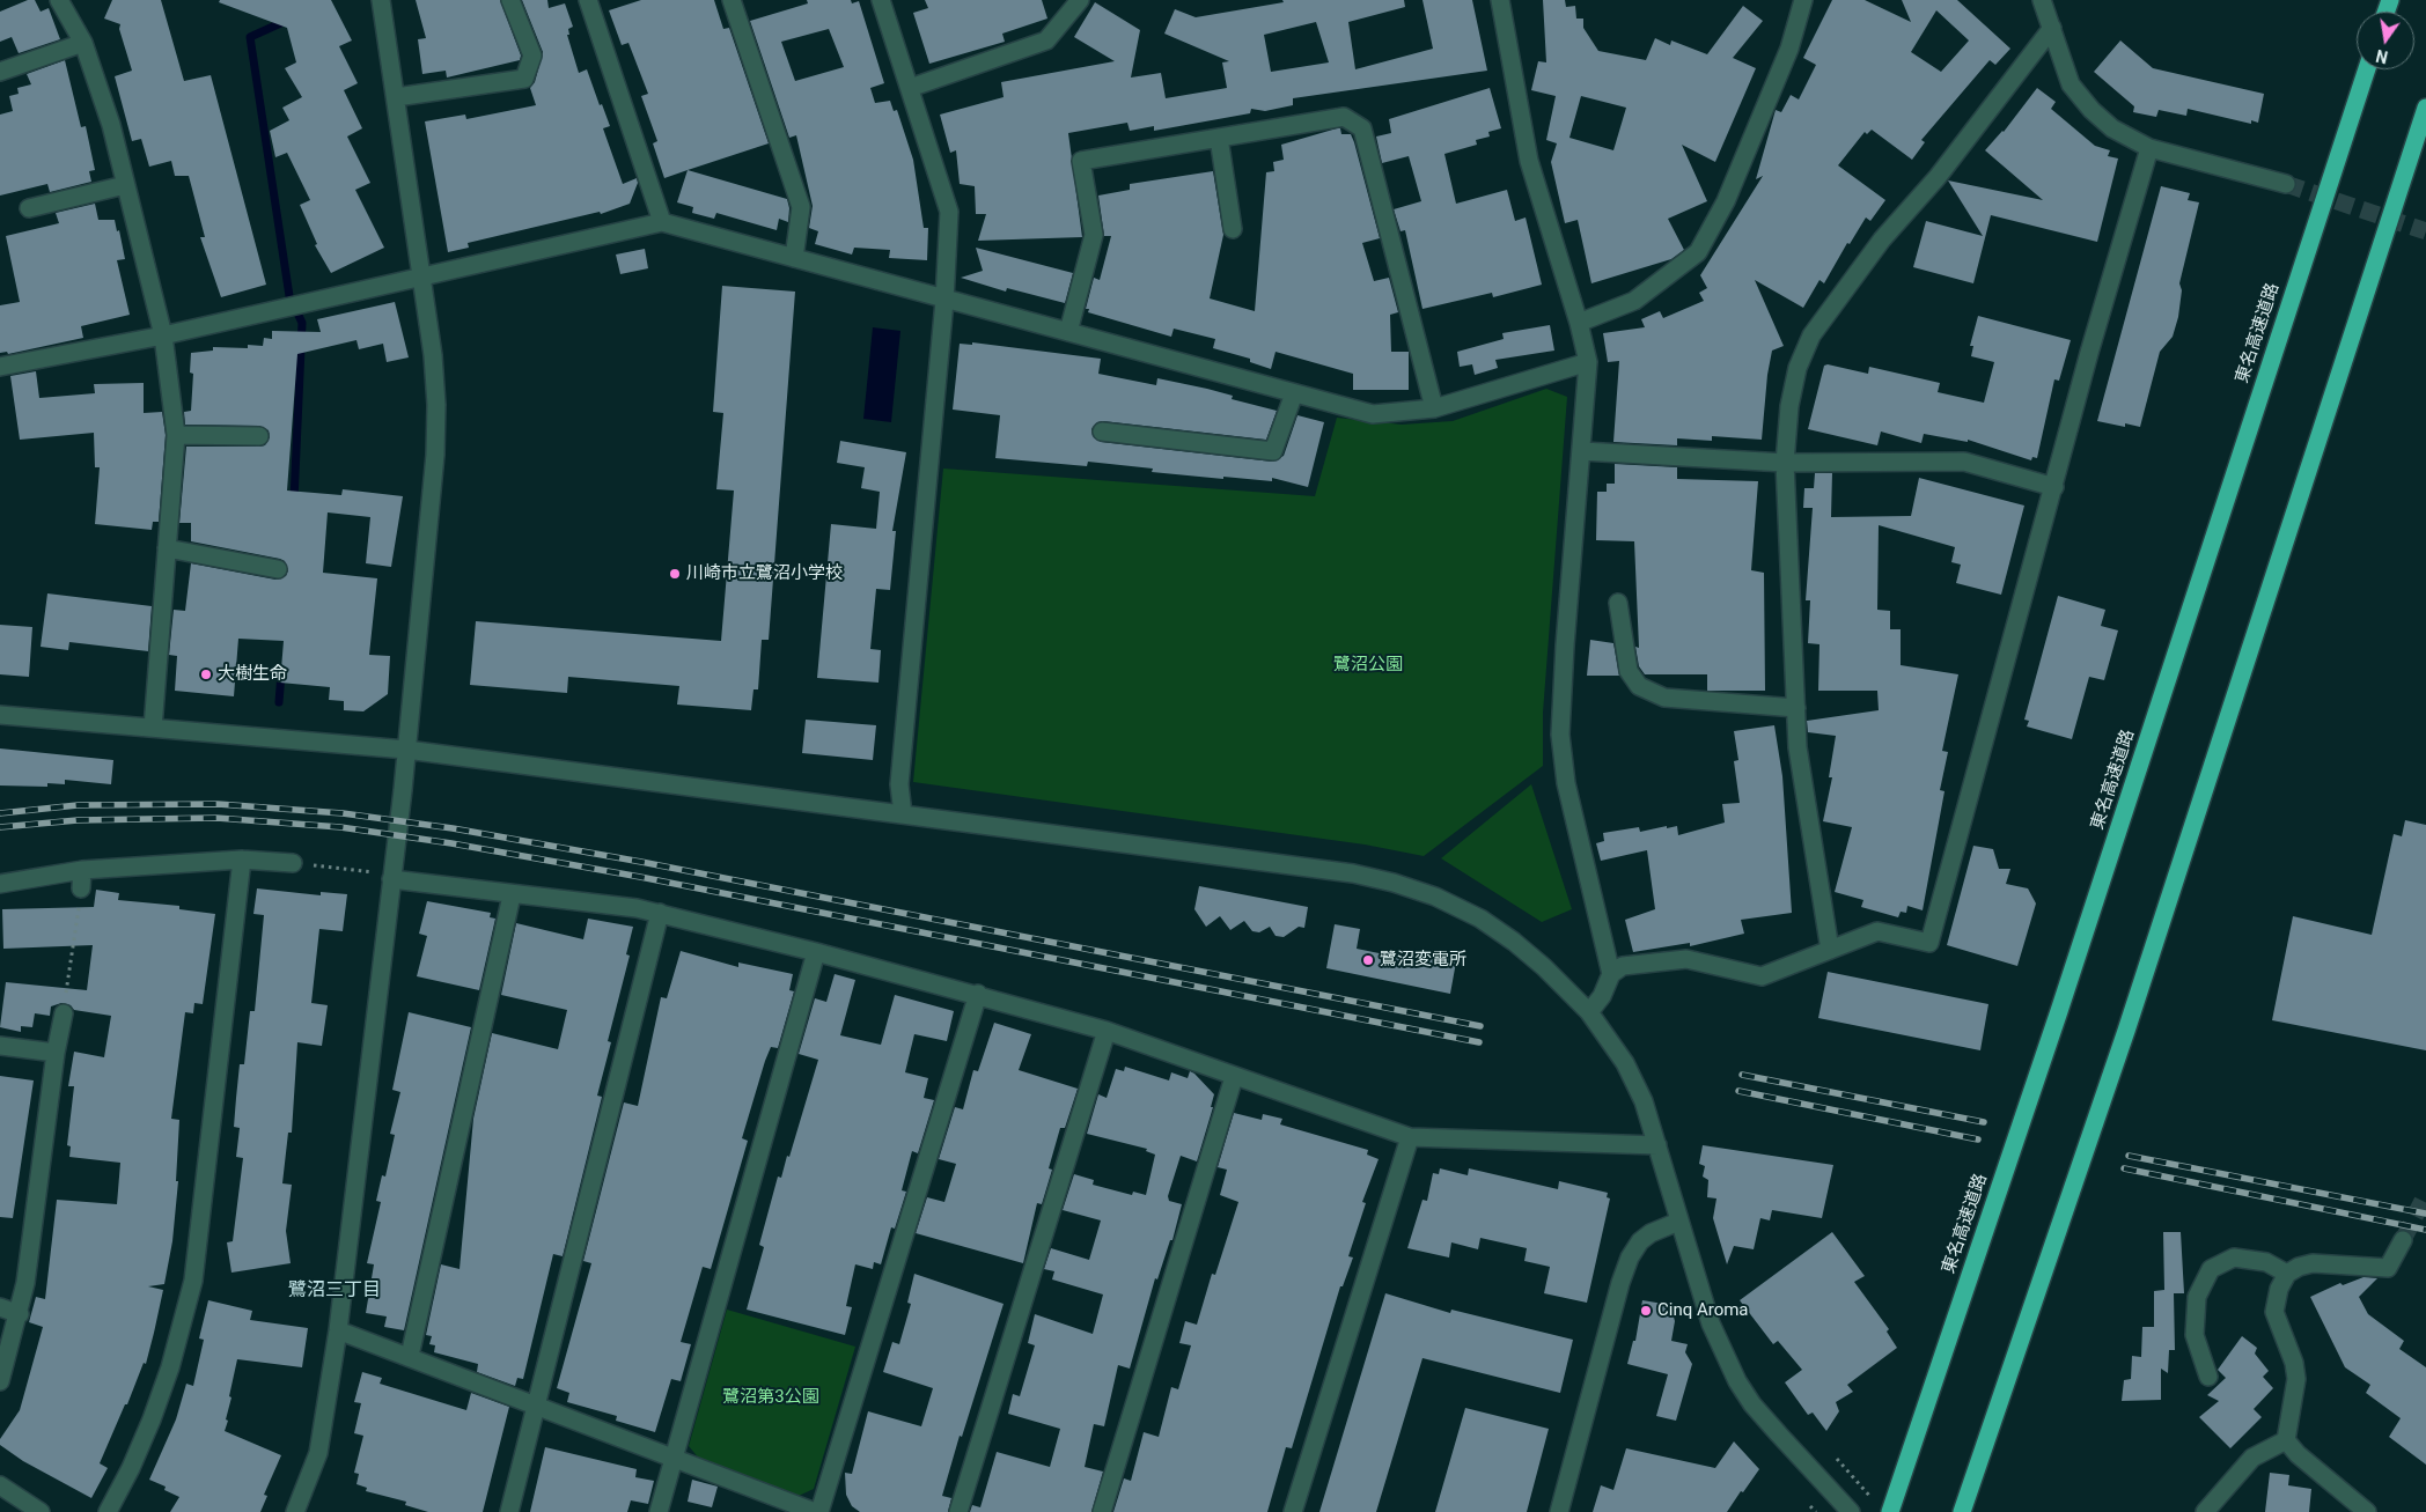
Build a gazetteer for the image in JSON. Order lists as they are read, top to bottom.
{
  "streets": {
    "highway": ["東名高速道路"]
  },
  "districts": ["鷺沼三丁目"],
  "parks": ["鷺沼公園", "鷺沼第3公園"],
  "places": [
    "川崎市立鷺沼小学校",
    "大樹生命",
    "鷺沼変電所",
    "Cinq Aroma"
  ],
  "north": "bottom"
}
